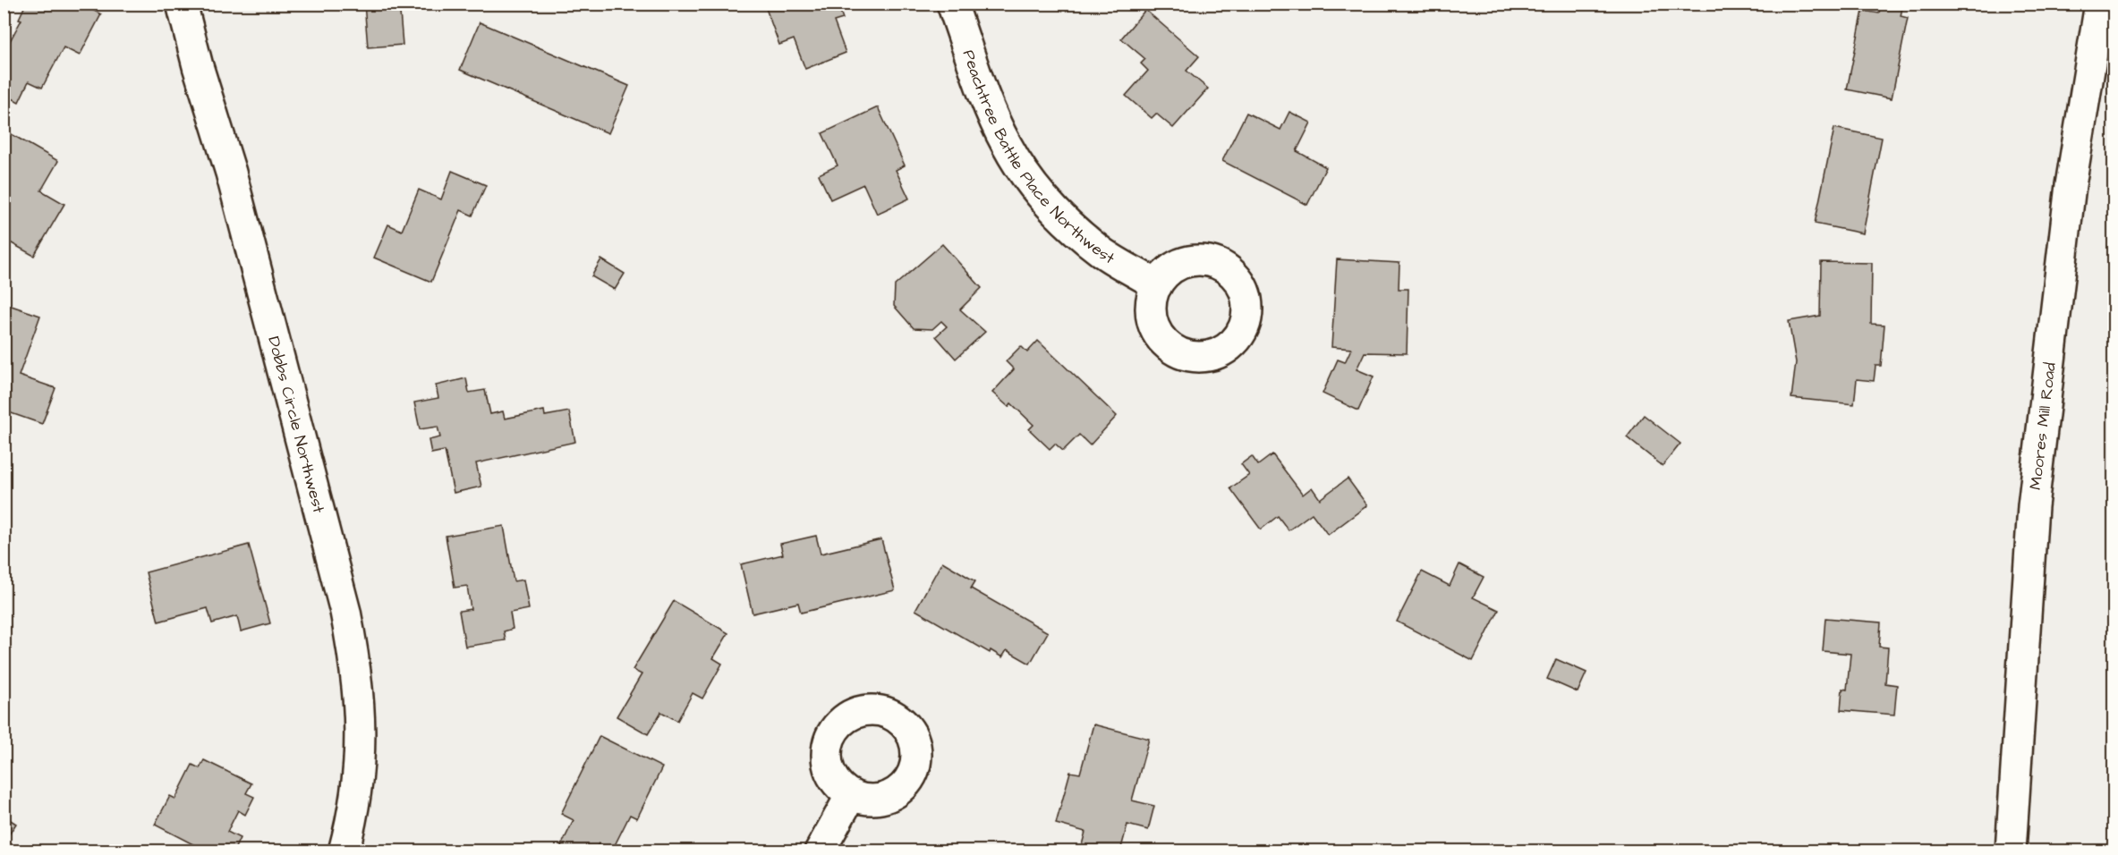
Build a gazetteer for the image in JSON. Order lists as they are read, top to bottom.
{
  "streets": {
    "street": ["Peachtree Battle Place Northwest", "Dobbs Circle Northwest", "Moores Mill Road"]
  }
}
